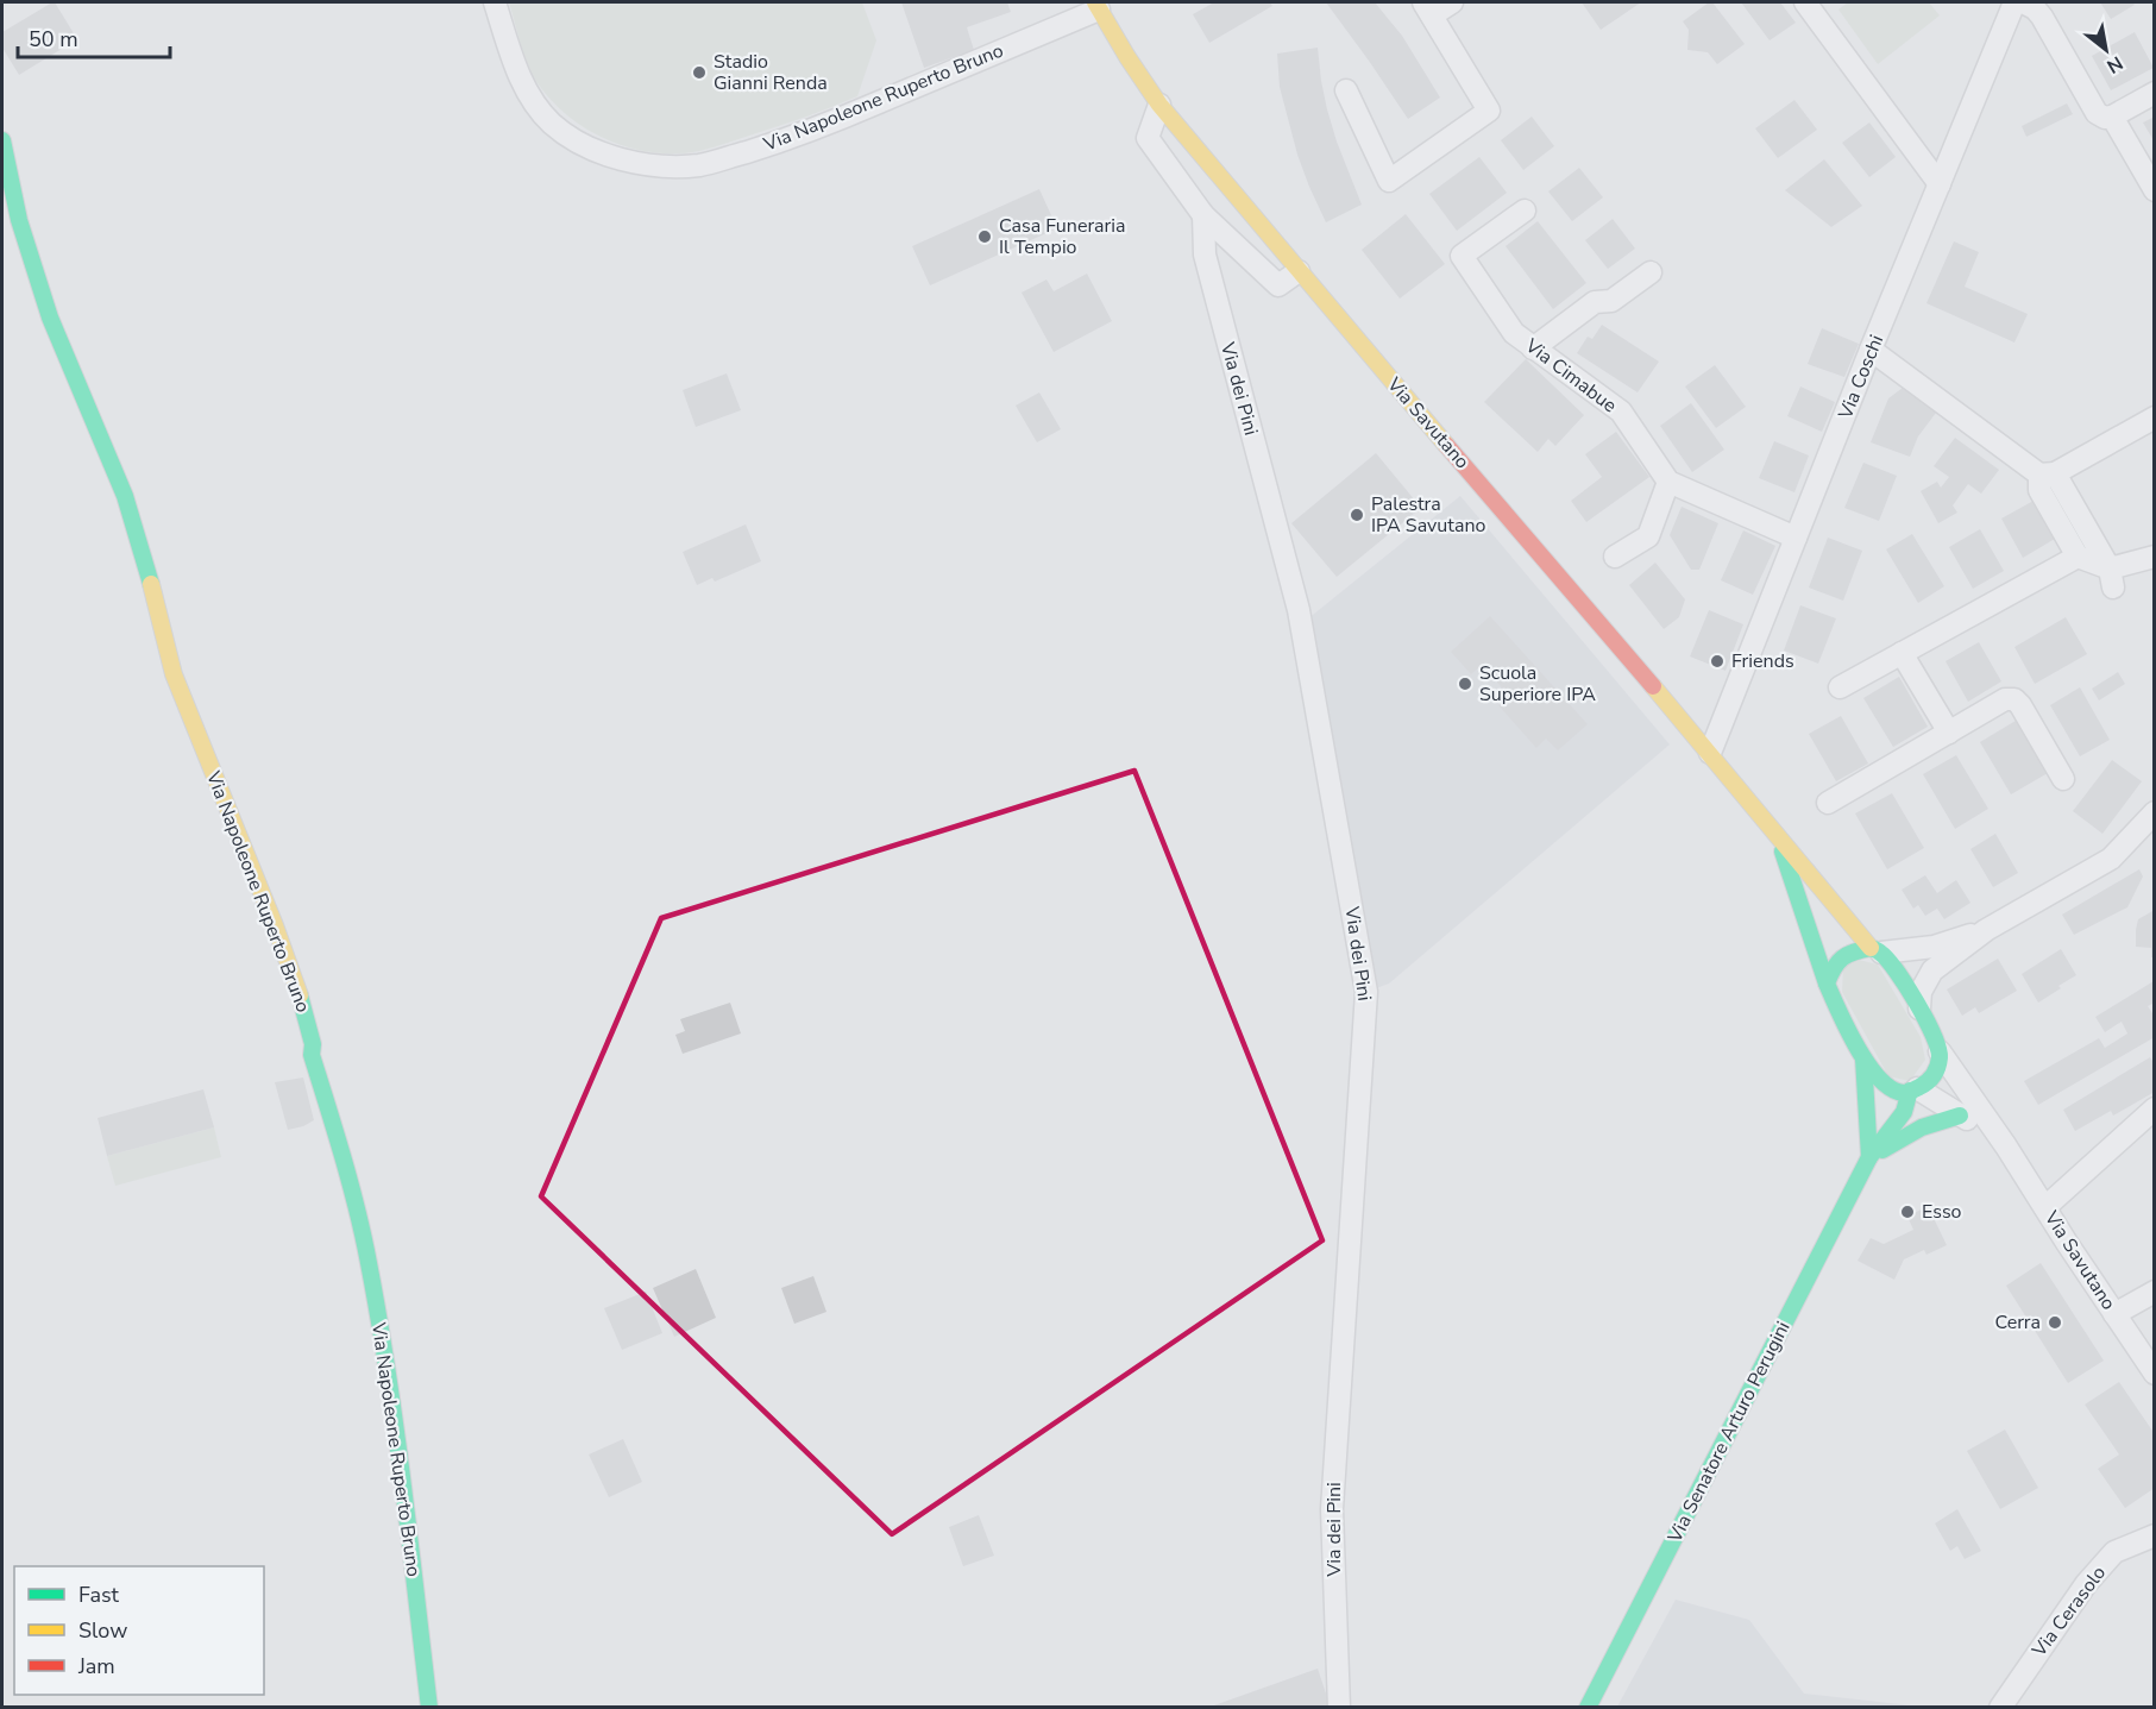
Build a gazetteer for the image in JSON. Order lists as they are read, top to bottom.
{
  "streets": {
    "street": [
      "Via Napoleone Ruperto Bruno",
      "Via Cimabue",
      "Via Coschi",
      "Via dei Pini",
      "Via Savutano",
      "Via Senatore Arturo Perugini",
      "Via Cerasolo"
    ]
  },
  "crossings": [
    ["Via Napoleone Ruperto Bruno", "Via Savutano"],
    ["Via Coschi", "Via Savutano"],
    ["Via Savutano", "Via Senatore Arturo Perugini"]
  ],
  "places": [
    "Stadio Gianni Renda",
    "Casa Funeraria Il Tempio",
    "Palestra IPA Savutano",
    "Friends",
    "Scuola Superiore IPA",
    "Esso",
    "Cerra"
  ],
  "legend": ["Fast", "Slow", "Jam"],
  "scale_bar": "50 m",
  "north": "bottom right"
}
